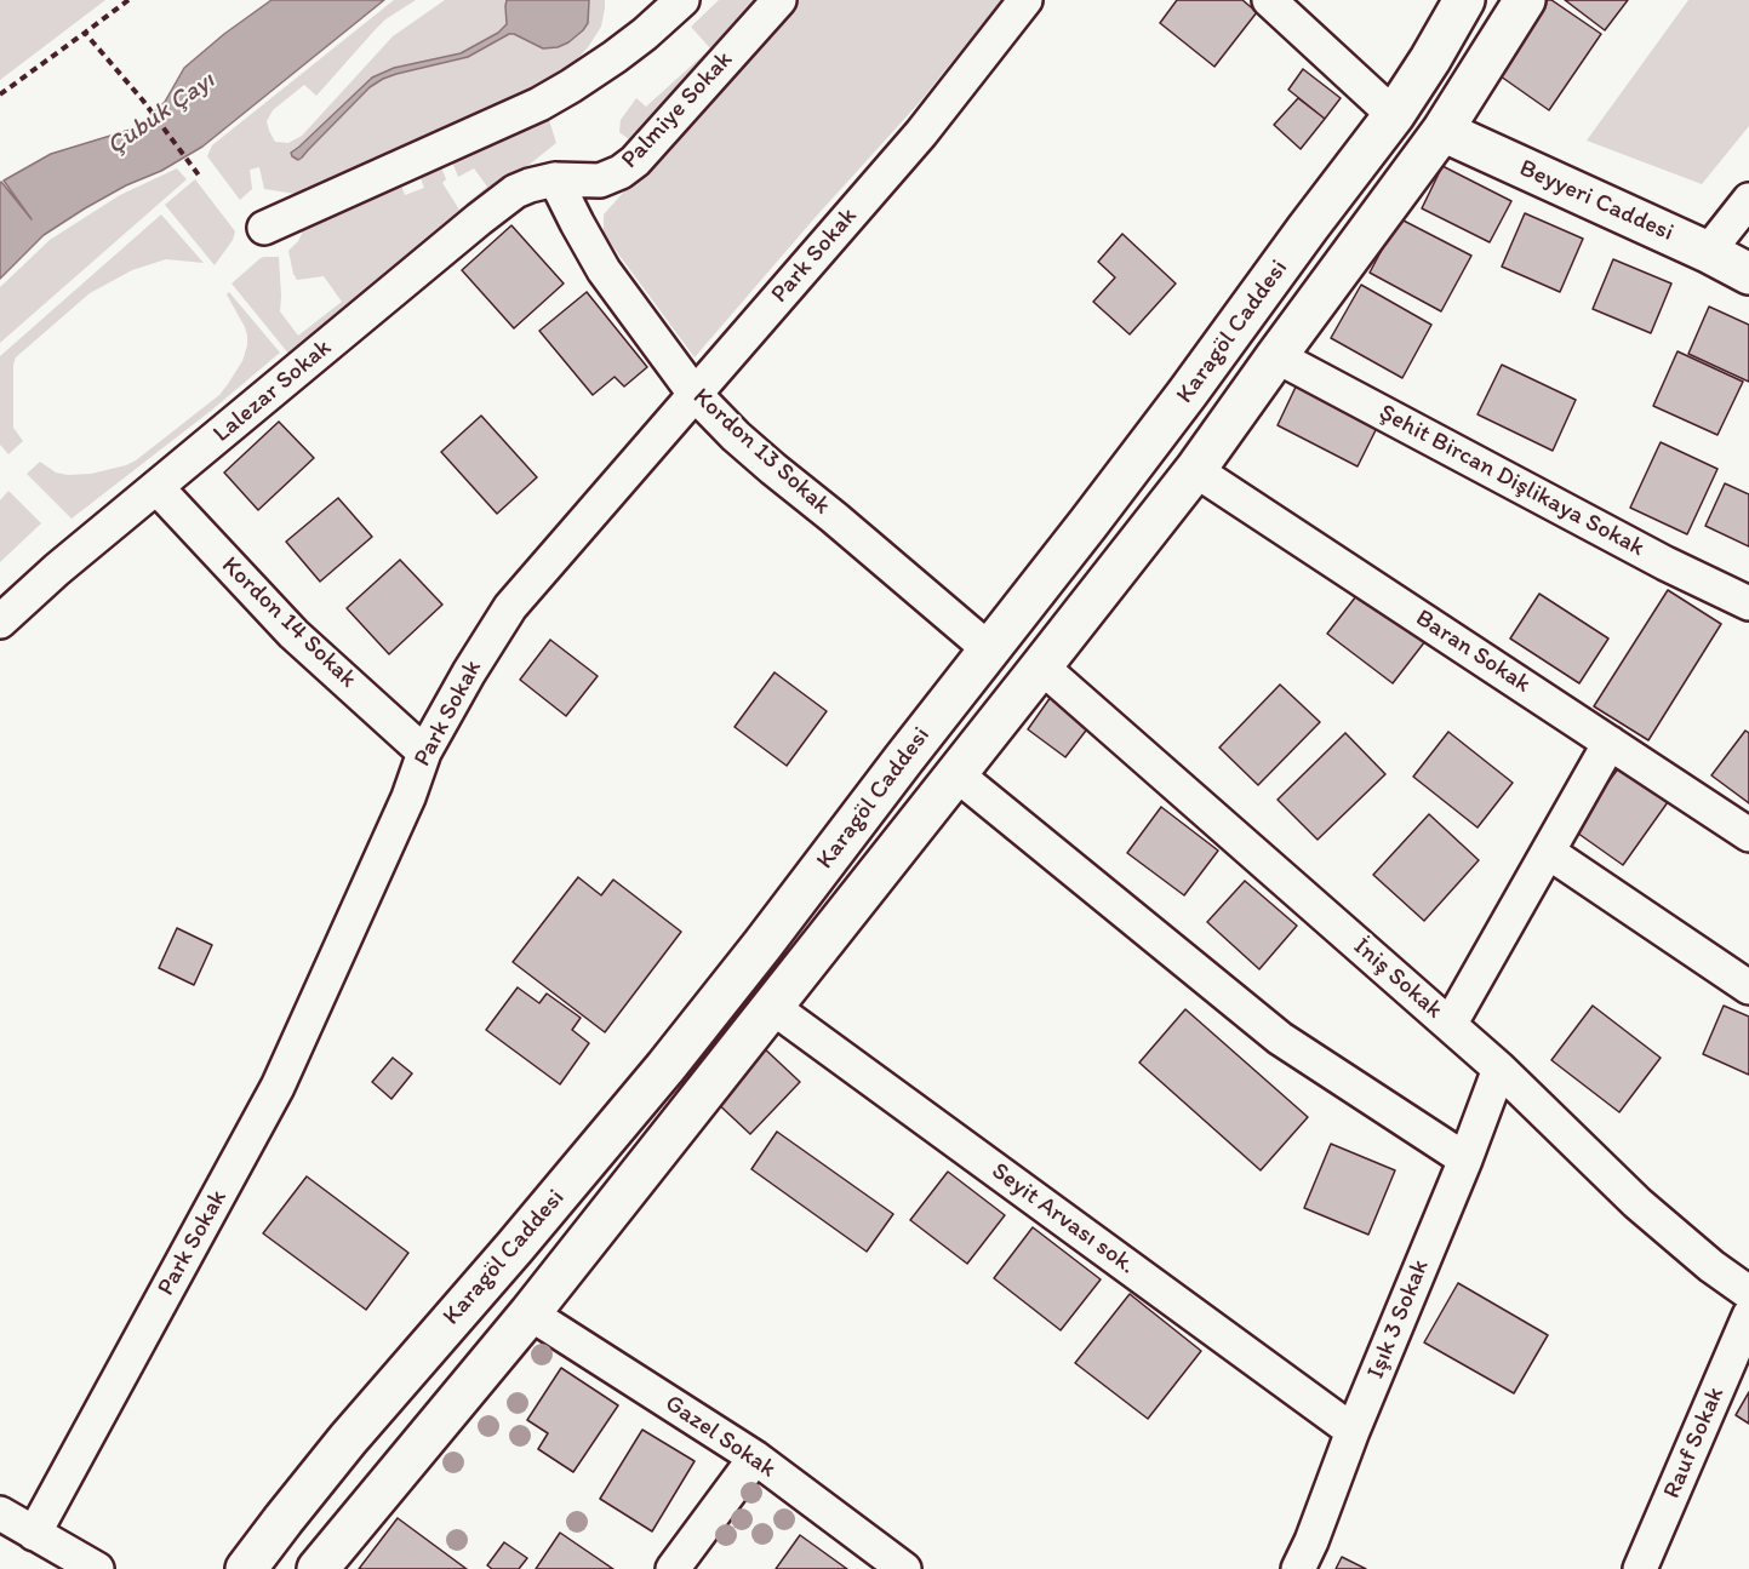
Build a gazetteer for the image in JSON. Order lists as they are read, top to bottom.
{
  "streets": {
    "main road": ["Beyyeri Caddesi", "Karagöl Caddesi"],
    "street": [
      "Palmiye Sokak",
      "Park Sokak",
      "Lalezar Sokak",
      "Kordon 13 Sokak",
      "Şehit Bircan Dişlikaya Sokak",
      "Kordon 14 Sokak",
      "Baran Sokak",
      "İniş Sokak",
      "Seyit Arvası sok.",
      "Işık 3 Sokak",
      "Gazel Sokak",
      "Rauf Sokak"
    ]
  },
  "crossings": [
    ["Palmiye Sokak", "Lalezar Sokak"],
    ["Palmiye Sokak", "Kordon 13 Sokak"],
    ["Park Sokak", "Kordon 13 Sokak"],
    ["Park Sokak", "Kordon 14 Sokak"],
    ["Karagöl Caddesi", "Kordon 13 Sokak"],
    ["Lalezar Sokak", "Kordon 13 Sokak"],
    ["Lalezar Sokak", "Kordon 14 Sokak"],
    ["İniş Sokak", "Işık 3 Sokak"],
    ["Seyit Arvası sok.", "Işık 3 Sokak"]
  ],
  "water": ["Çubuk Çayı"]
}
